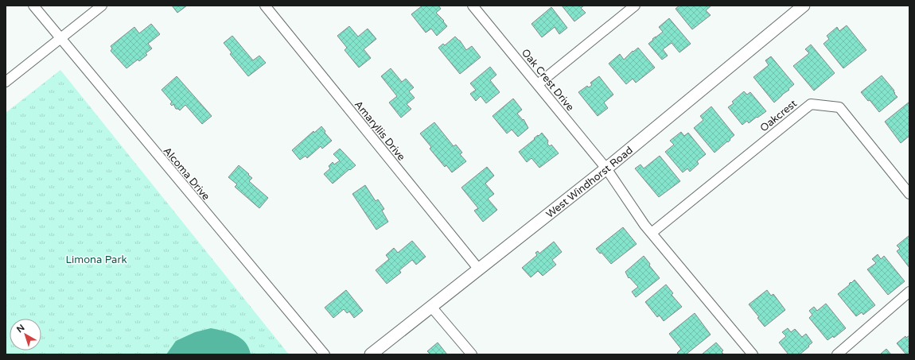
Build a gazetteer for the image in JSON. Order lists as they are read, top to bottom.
{
  "streets": {
    "street": [
      "Oak Crest Drive",
      "Oakcrest",
      "Amaryllis Drive",
      "Alcoma Drive",
      "West Windhorst Road"
    ]
  },
  "crossings": [
    ["Oak Crest Drive", "West Windhorst Road"],
    ["Amaryllis Drive", "West Windhorst Road"]
  ],
  "parks": ["Limona Park"],
  "north": "top left"
}
